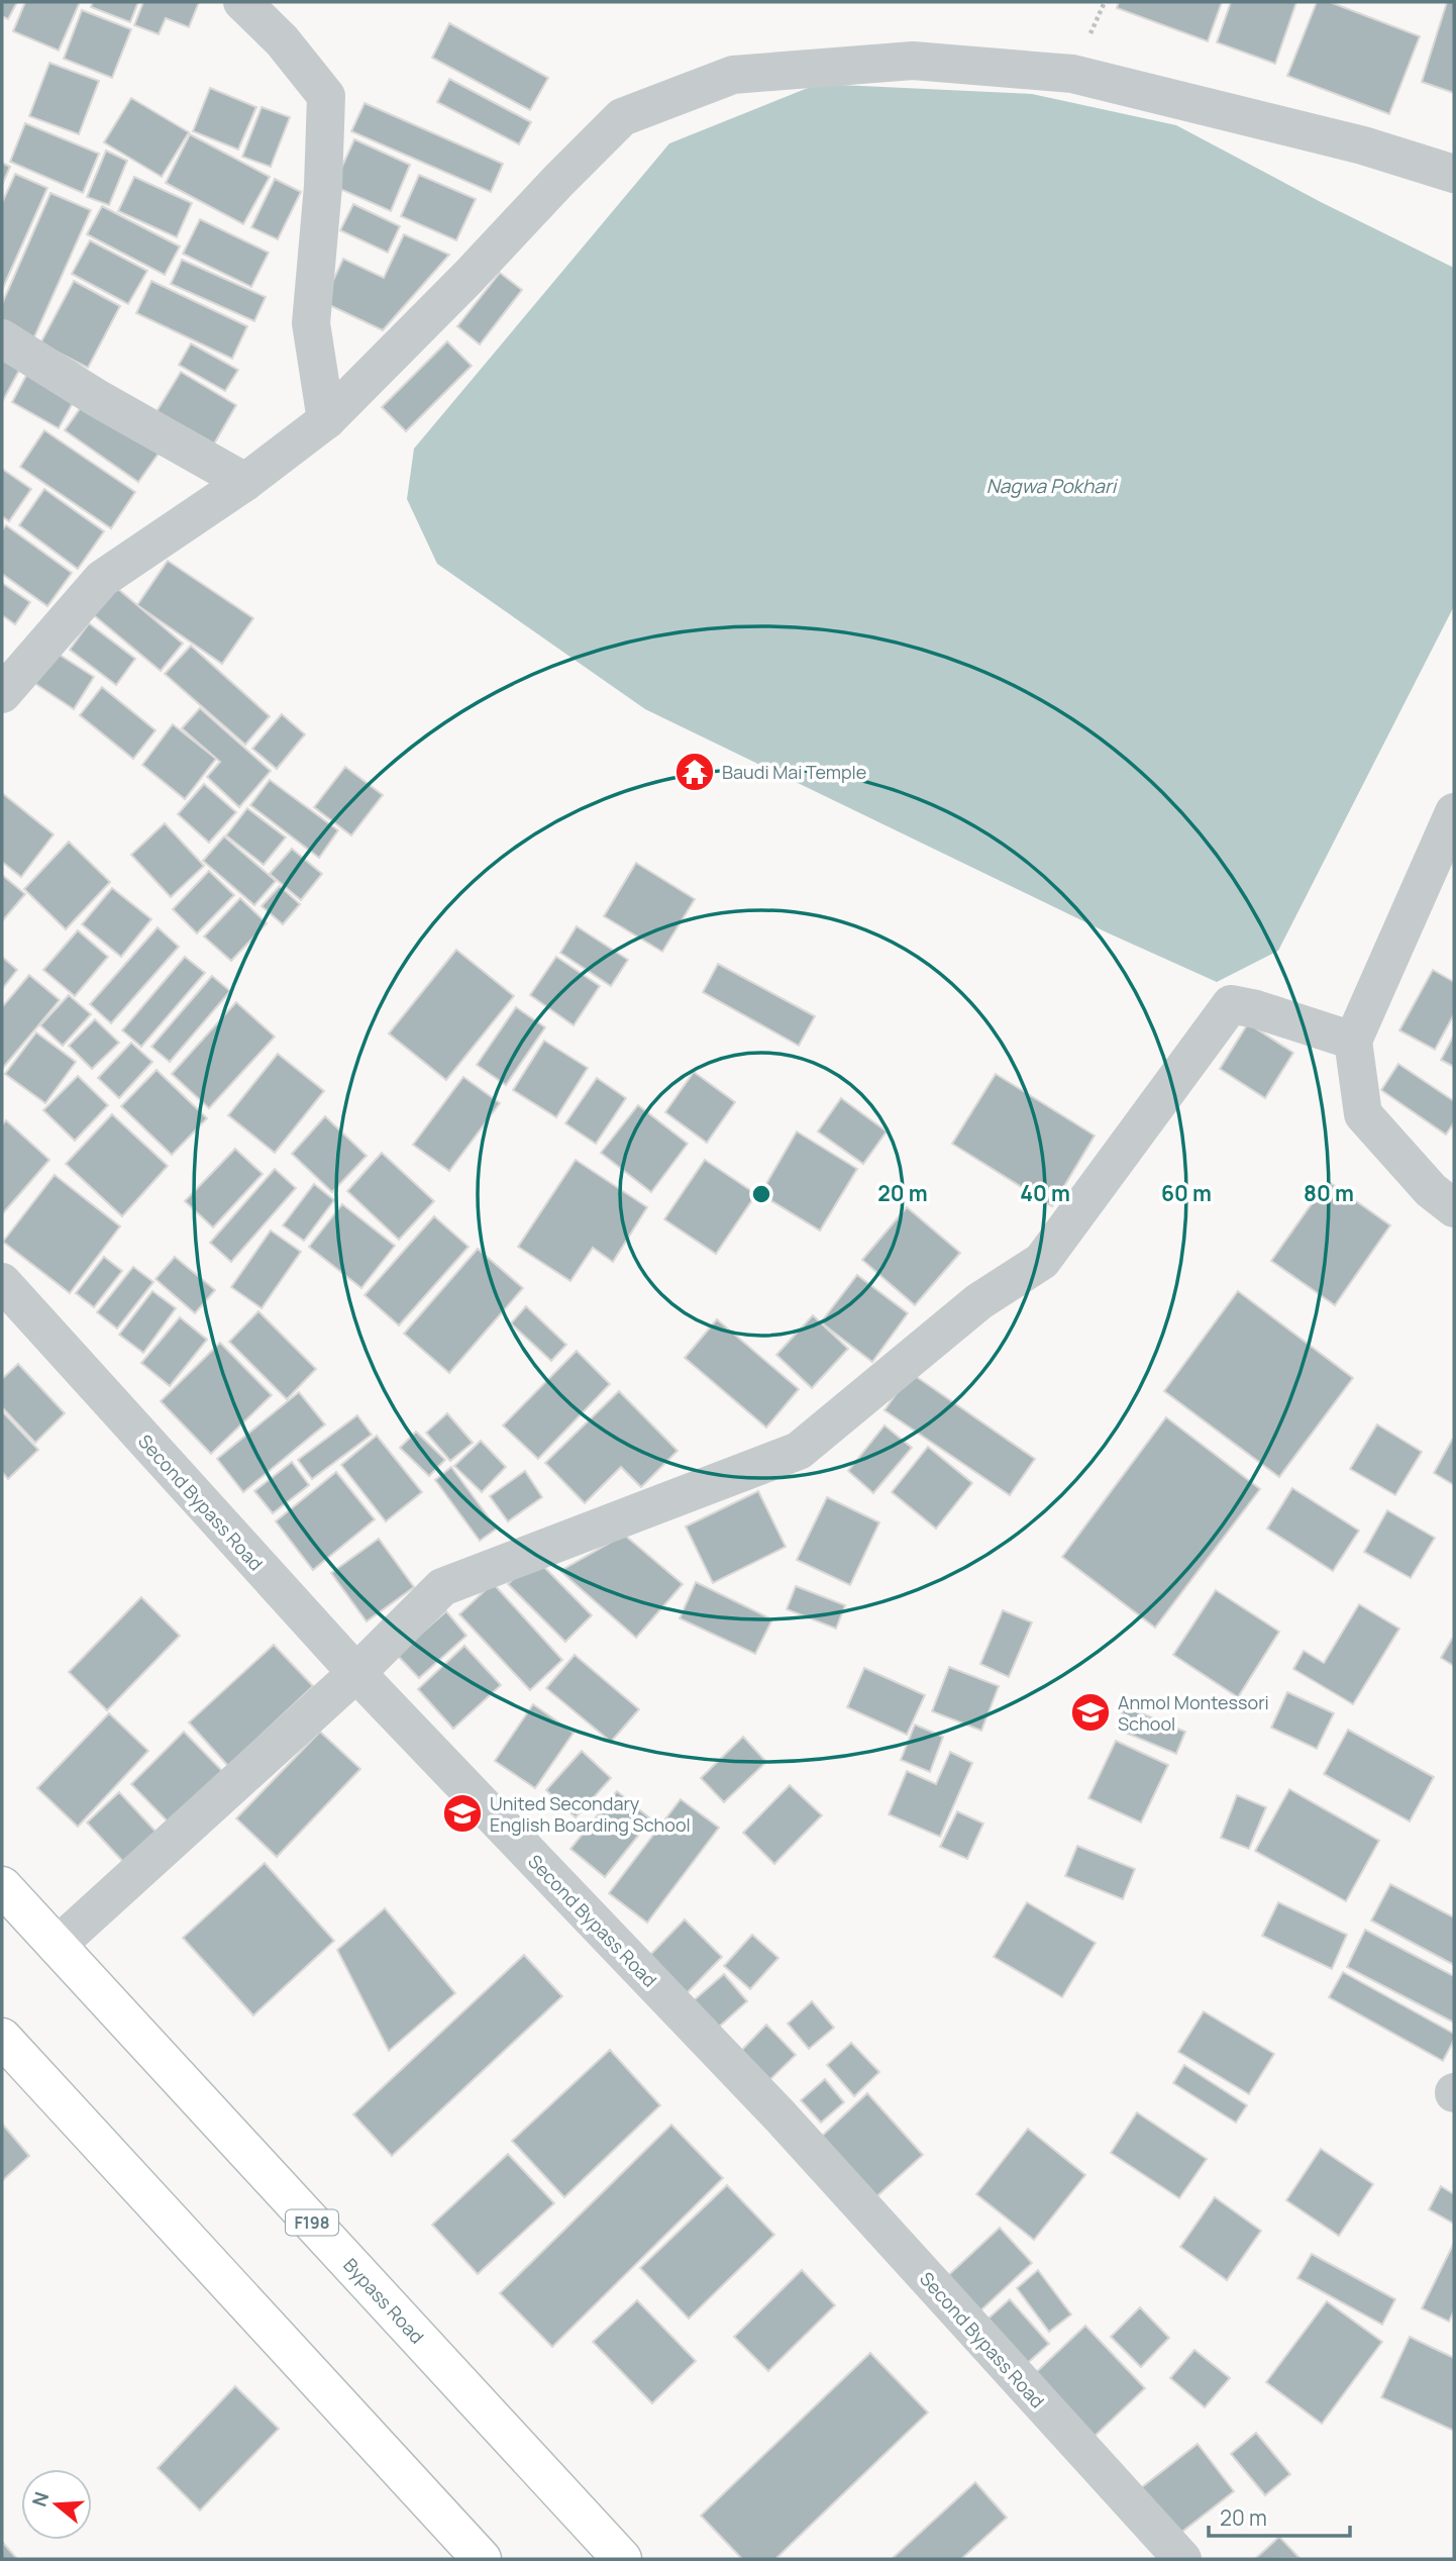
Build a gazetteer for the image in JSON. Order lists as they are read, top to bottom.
{
  "streets": {
    "main road": ["F198", "Bypass Road"],
    "street": ["Second Bypass Road"]
  },
  "water": ["Nagwa Pokhari"],
  "places": {
    "temple": ["Baudi Mai Temple"],
    "school or university": ["Anmol Montessori School", "United Secondary English Boarding School"]
  },
  "scale_bar": "20 m",
  "north": "left",
  "rings": [
    "20 m",
    "40 m",
    "60 m",
    "80 m"
  ]
}
